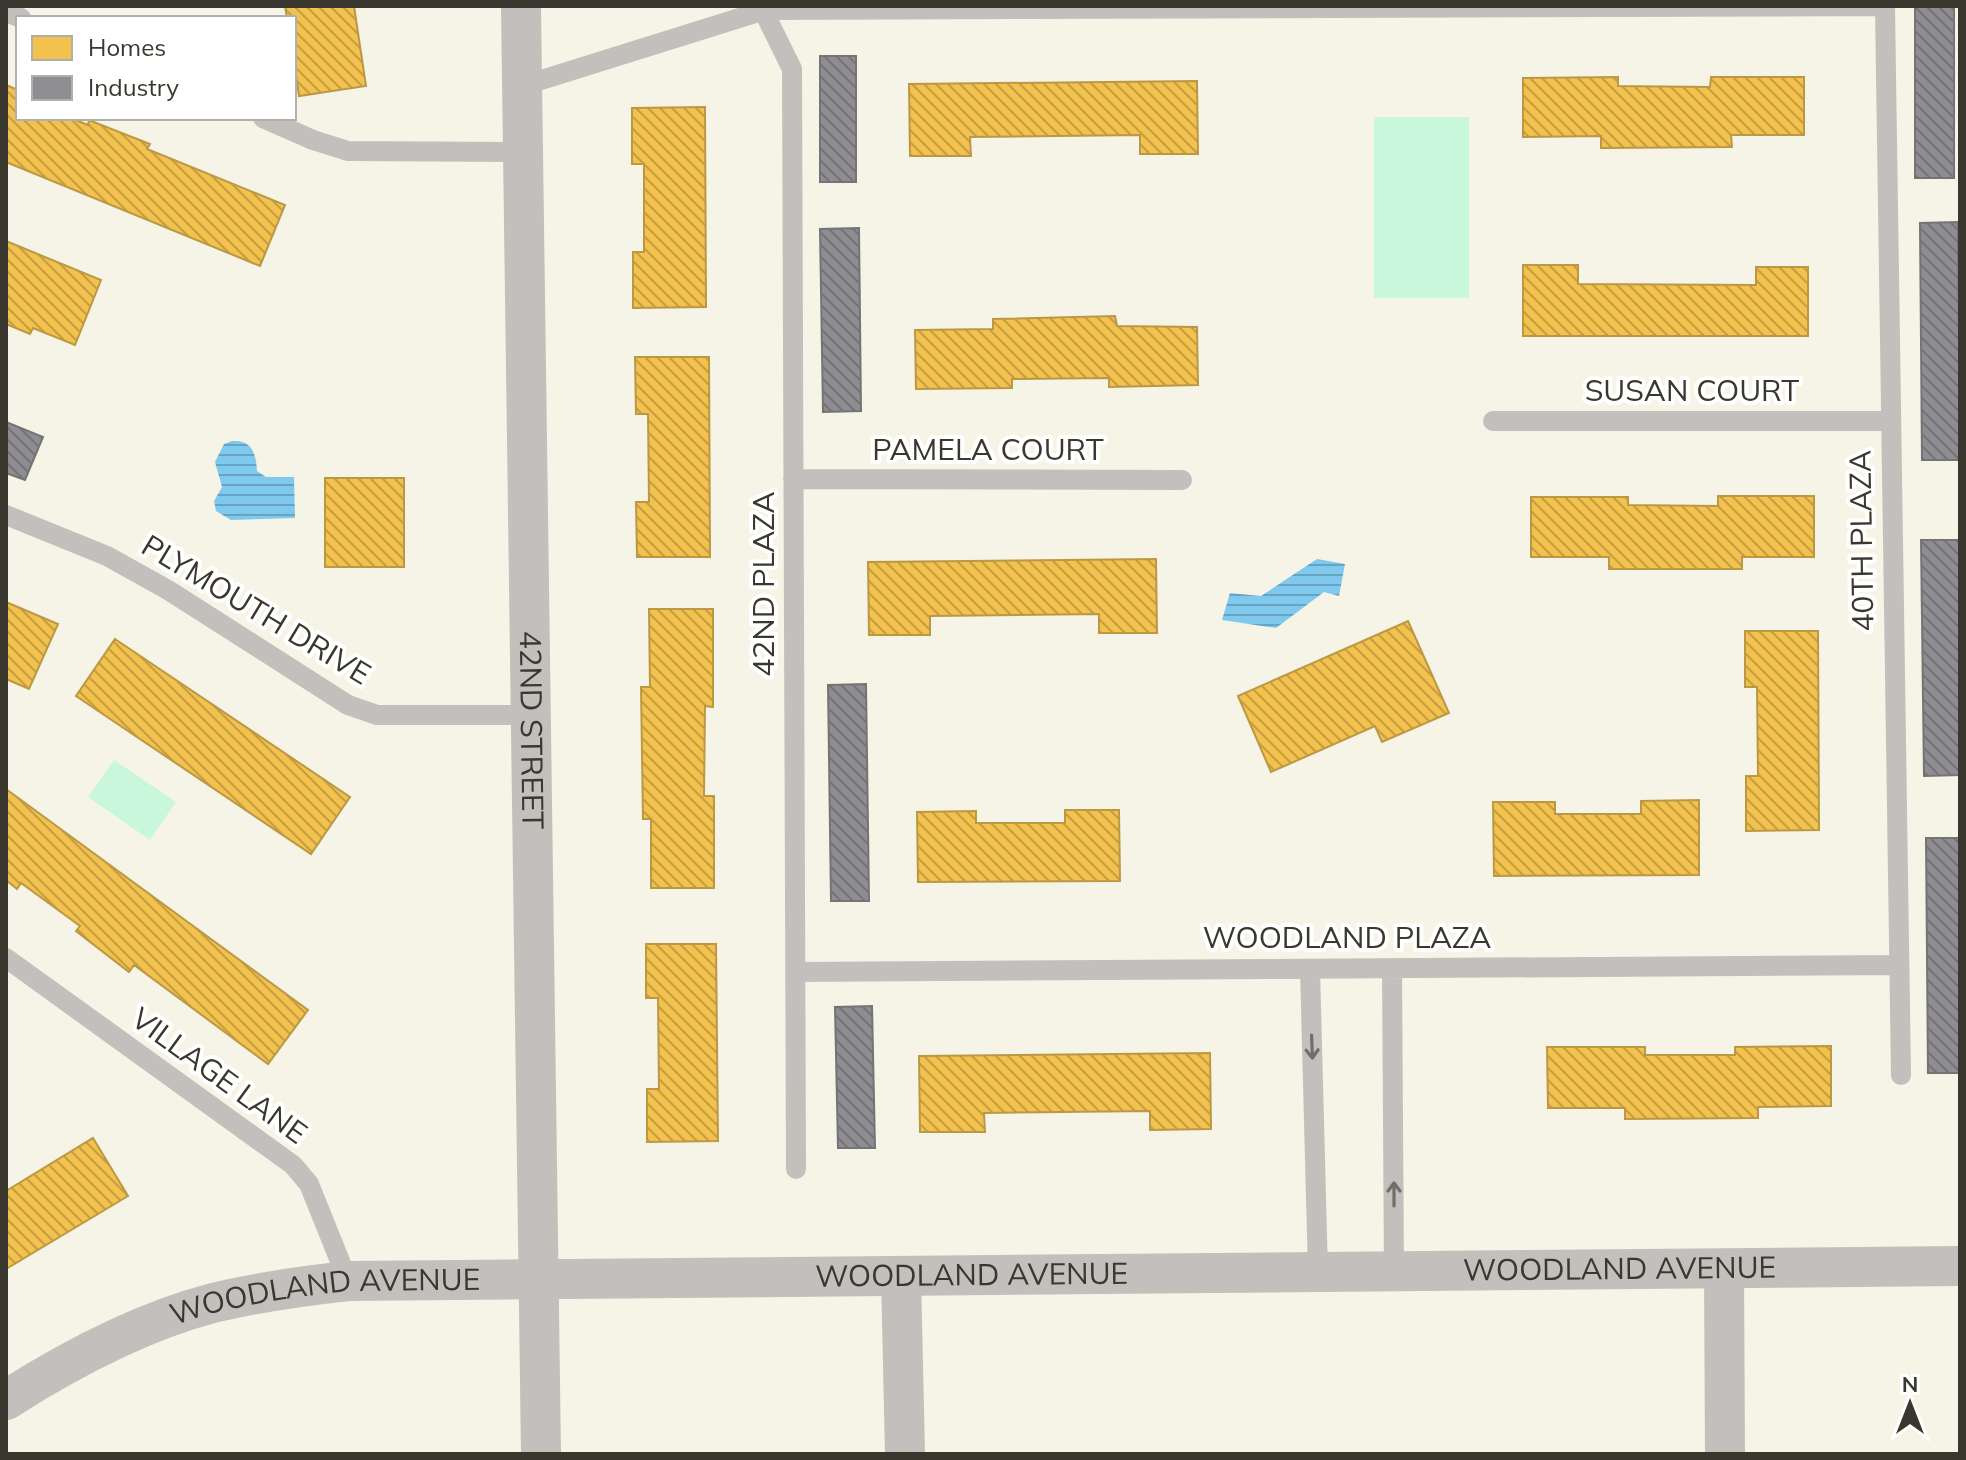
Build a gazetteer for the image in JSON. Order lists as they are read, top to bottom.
{
  "streets": {
    "street": ["42ND STREET", "WOODLAND AVENUE"],
    "lane": [
      "SUSAN COURT",
      "PAMELA COURT",
      "40TH PLAZA",
      "42ND PLAZA",
      "PLYMOUTH DRIVE",
      "WOODLAND PLAZA",
      "VILLAGE LANE"
    ]
  },
  "crossings": [
    ["SUSAN COURT", "40TH PLAZA"],
    ["PAMELA COURT", "42ND PLAZA"],
    ["40TH PLAZA", "WOODLAND PLAZA"],
    ["42ND PLAZA", "WOODLAND PLAZA"],
    ["PLYMOUTH DRIVE", "42ND STREET"],
    ["42ND STREET", "WOODLAND AVENUE"],
    ["VILLAGE LANE", "WOODLAND AVENUE"]
  ],
  "legend": ["Homes", "Industry"],
  "north": "top"
}
